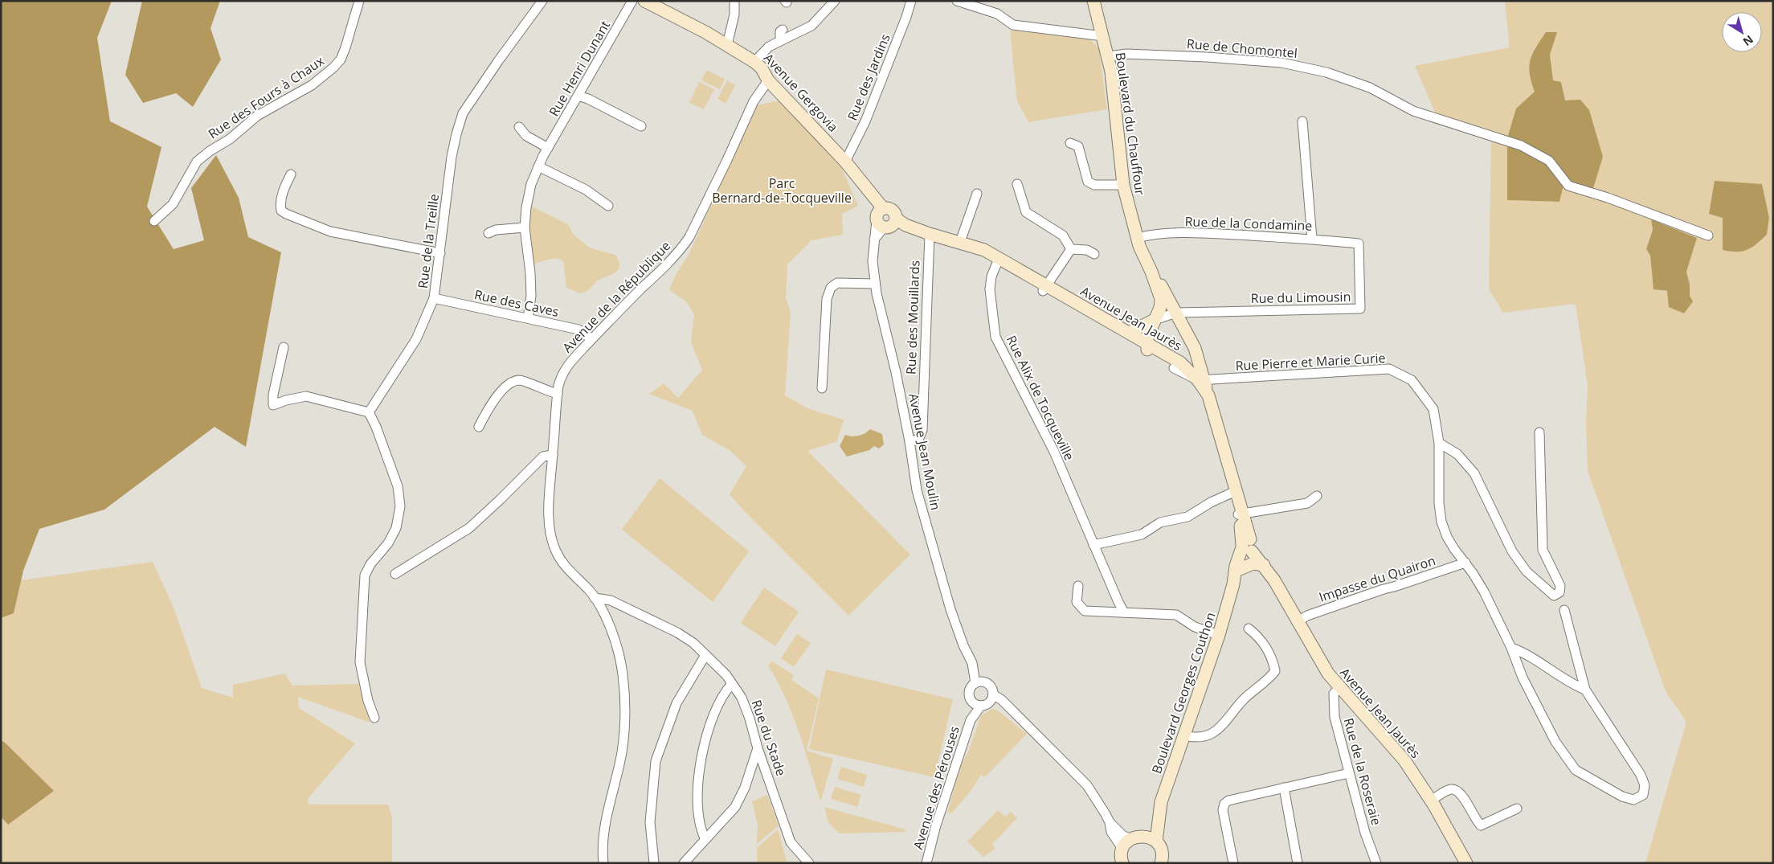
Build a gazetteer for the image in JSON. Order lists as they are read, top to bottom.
{
  "streets": {
    "main road": [
      "Avenue Gergovia",
      "Boulevard du Chauffour",
      "Avenue Jean Jaurès",
      "Boulevard Georges Couthon"
    ],
    "street": [
      "Rue de Chomontel",
      "Rue Henri Dunant",
      "Rue des Jardins",
      "Rue des Fours à Chaux",
      "Rue de la Condamine",
      "Rue de la Treille",
      "Avenue de la République",
      "Rue du Limousin",
      "Rue des Caves",
      "Rue des Mouillards",
      "Rue Pierre et Marie Curie",
      "Rue Alix de Tocqueville",
      "Avenue Jean Moulin",
      "Impasse du Quairon",
      "Rue du Stade",
      "Rue de la Roseraie",
      "Avenue des Pérouses"
    ]
  },
  "crossings": [
    ["Rue de Chomontel", "Boulevard du Chauffour"],
    ["Rue Henri Dunant", "Rue des Caves"],
    ["Rue des Jardins", "Avenue Gergovia"],
    ["Avenue Gergovia", "Avenue de la République"],
    ["Avenue Gergovia", "Avenue Jean Jaurès"],
    ["Boulevard du Chauffour", "Rue de la Condamine"],
    ["Rue de la Condamine", "Rue du Limousin"],
    ["Rue de la Treille", "Rue des Caves"],
    ["Avenue de la République", "Rue des Caves"],
    ["Avenue de la République", "Rue du Stade"],
    ["Rue des Mouillards", "Avenue Jean Jaurès"],
    ["Rue des Mouillards", "Avenue Jean Moulin"],
    ["Avenue Jean Jaurès", "Rue Pierre et Marie Curie"],
    ["Avenue Jean Jaurès", "Rue Alix de Tocqueville"],
    ["Avenue Jean Jaurès", "Avenue Jean Moulin"],
    ["Avenue Jean Jaurès", "Impasse du Quairon"],
    ["Avenue Jean Jaurès", "Boulevard Georges Couthon"],
    ["Avenue Jean Jaurès", "Rue de la Roseraie"],
    ["Rue Pierre et Marie Curie", "Impasse du Quairon"],
    ["Avenue Jean Moulin", "Avenue des Pérouses"]
  ],
  "parks": ["Parc Bernard-de-Tocqueville"],
  "north": "bottom right"
}
